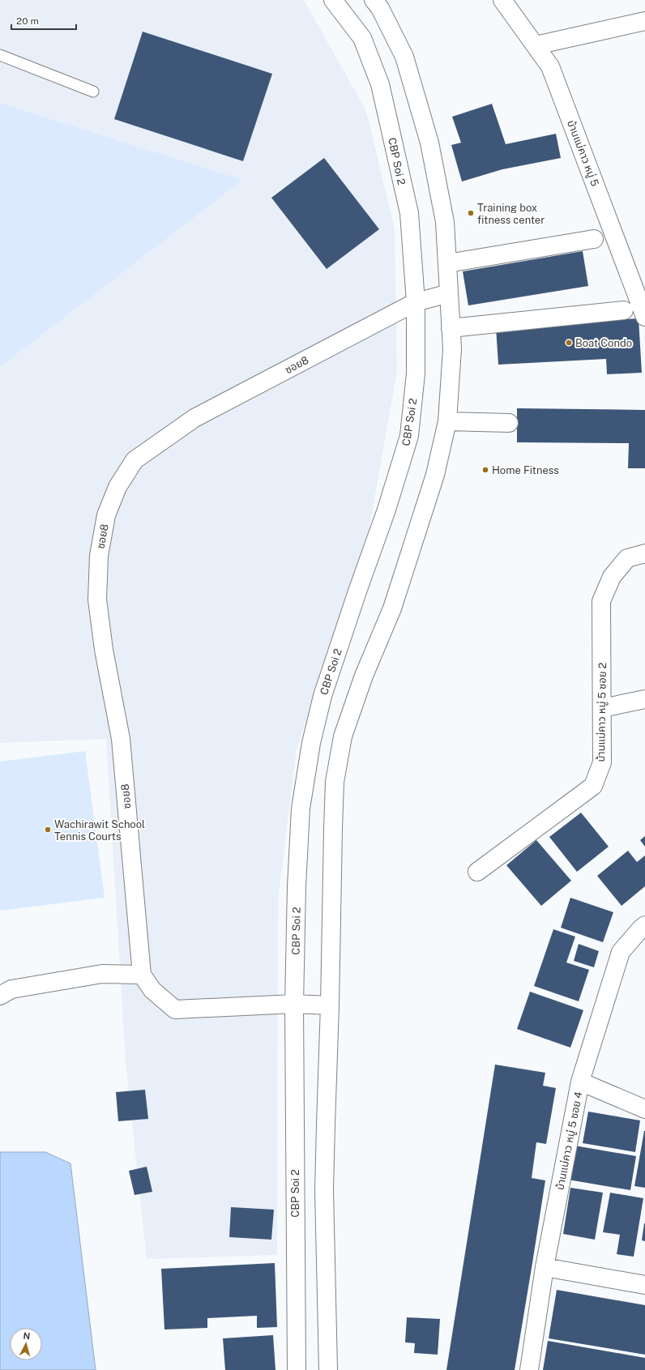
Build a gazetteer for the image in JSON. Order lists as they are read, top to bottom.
{
  "streets": {
    "street": [
      "บ้านแม่คาว หมู่ 5",
      "CBP Soi 2",
      "ซอย8",
      "บ้านแม่คาว หมู่ 5 ซอย 2",
      "บ้านแม่คาว หมู่ 5 ซอย 4"
    ]
  },
  "crossings": [
    ["CBP Soi 2", "ซอย8"]
  ],
  "places": [
    "Training box fitness center",
    "Boat Condo",
    "Home Fitness",
    "Wachirawit School Tennis Courts"
  ],
  "scale_bar": "20 m",
  "north": "top"
}
